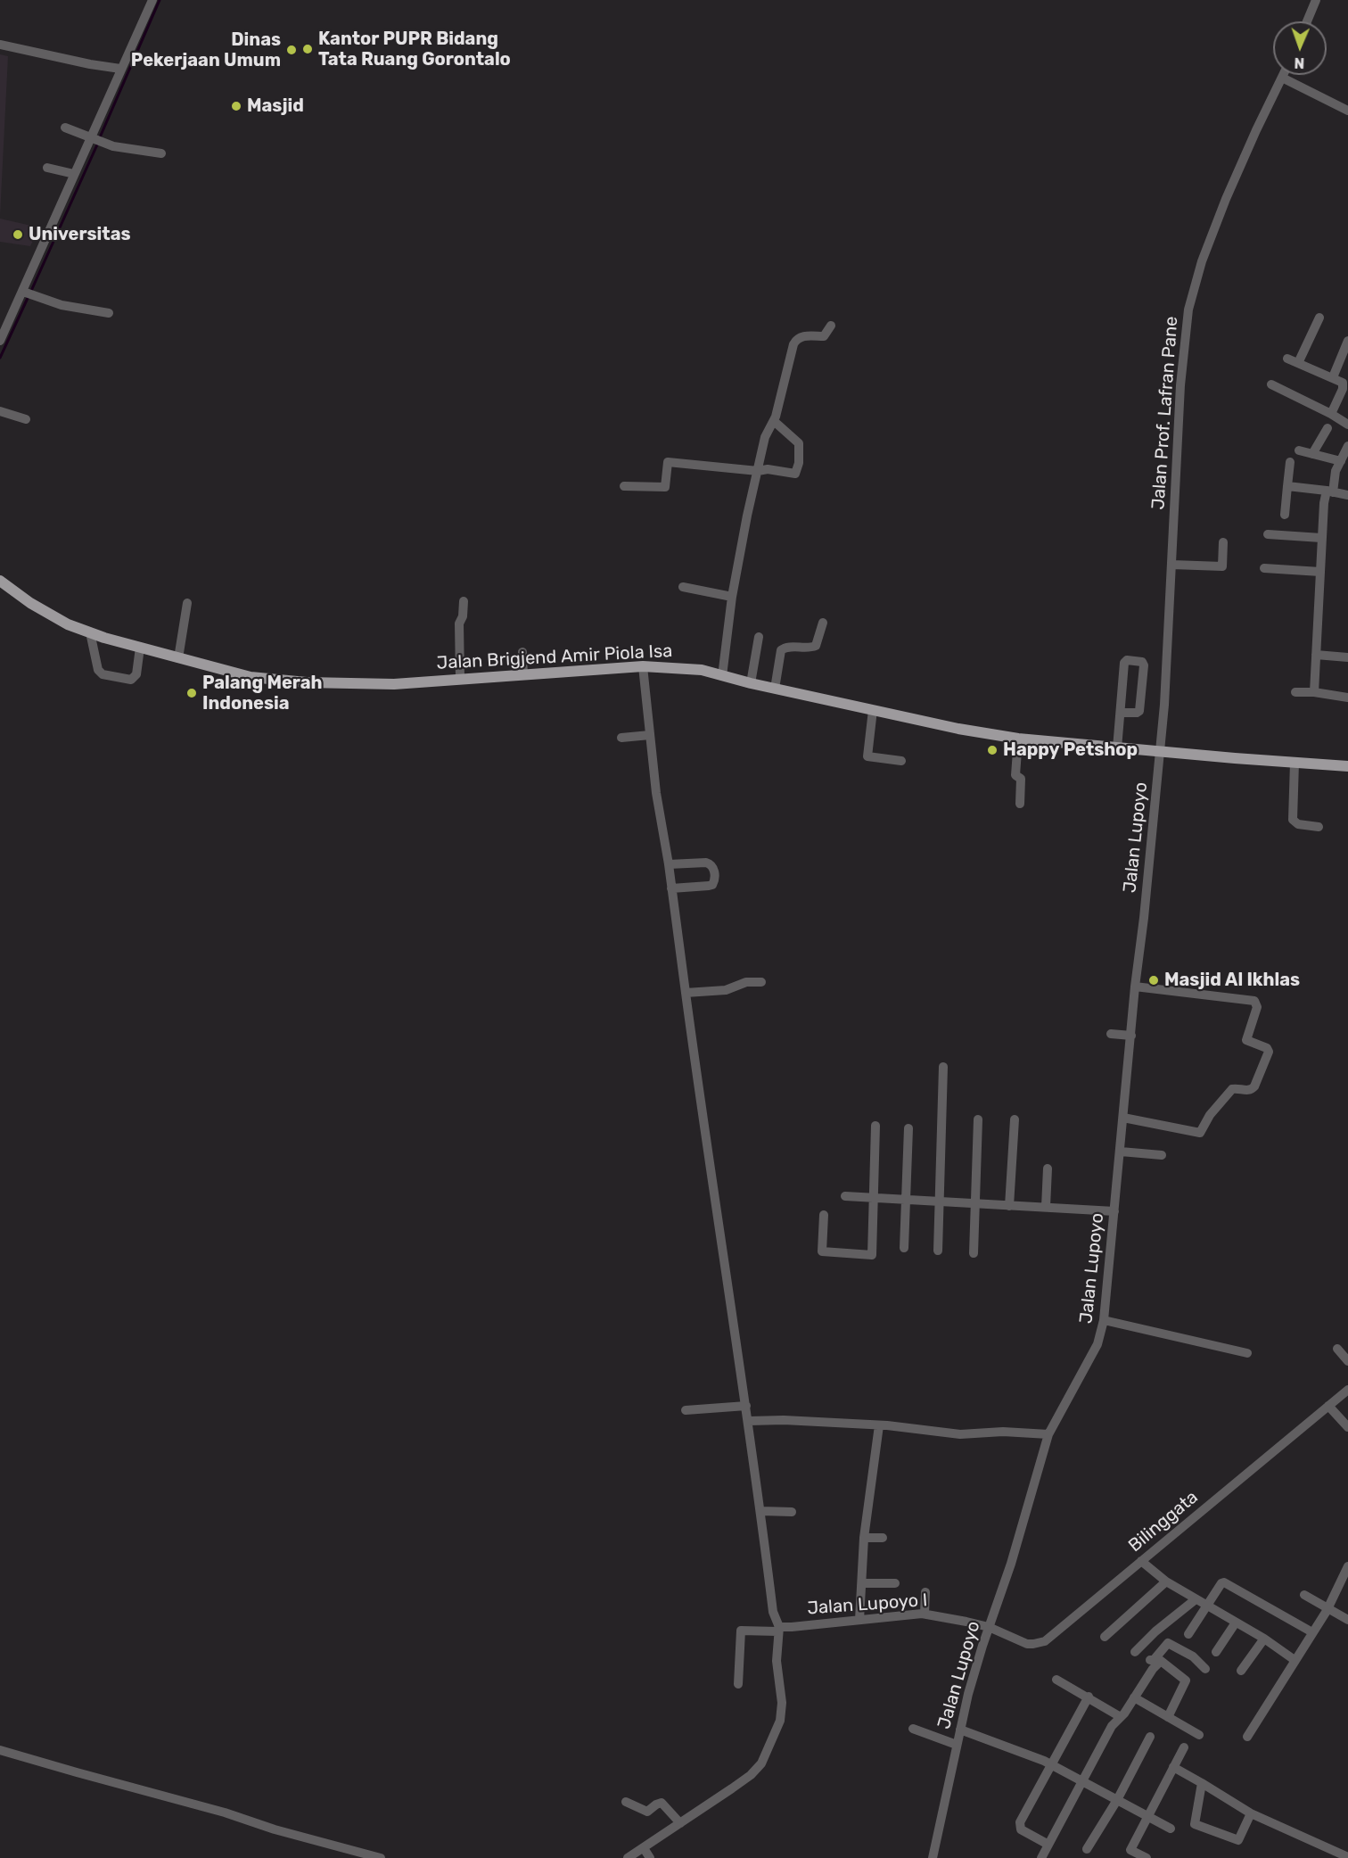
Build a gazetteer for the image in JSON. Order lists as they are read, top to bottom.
{
  "streets": {
    "main road": ["Jalan Brigjend Amir Piola Isa"],
    "street": [
      "Jalan Prof. Lafran Pane",
      "Jalan Lupoyo",
      "Bilinggata",
      "Jalan Lupoyo I"
    ]
  },
  "crossings": [
    ["Jalan Prof. Lafran Pane", "Jalan Brigjend Amir Piola Isa"],
    ["Jalan Prof. Lafran Pane", "Jalan Lupoyo"],
    ["Jalan Brigjend Amir Piola Isa", "Jalan Lupoyo"],
    ["Jalan Lupoyo", "Bilinggata"],
    ["Jalan Lupoyo", "Jalan Lupoyo I"],
    ["Bilinggata", "Jalan Lupoyo I"]
  ],
  "places": [
    "Kantor PUPR Bidang Tata Ruang Gorontalo",
    "Dinas Pekerjaan Umum",
    "Masjid",
    "Universitas",
    "Palang Merah Indonesia",
    "Happy Petshop",
    "Masjid Al Ikhlas"
  ],
  "north": "bottom"
}
